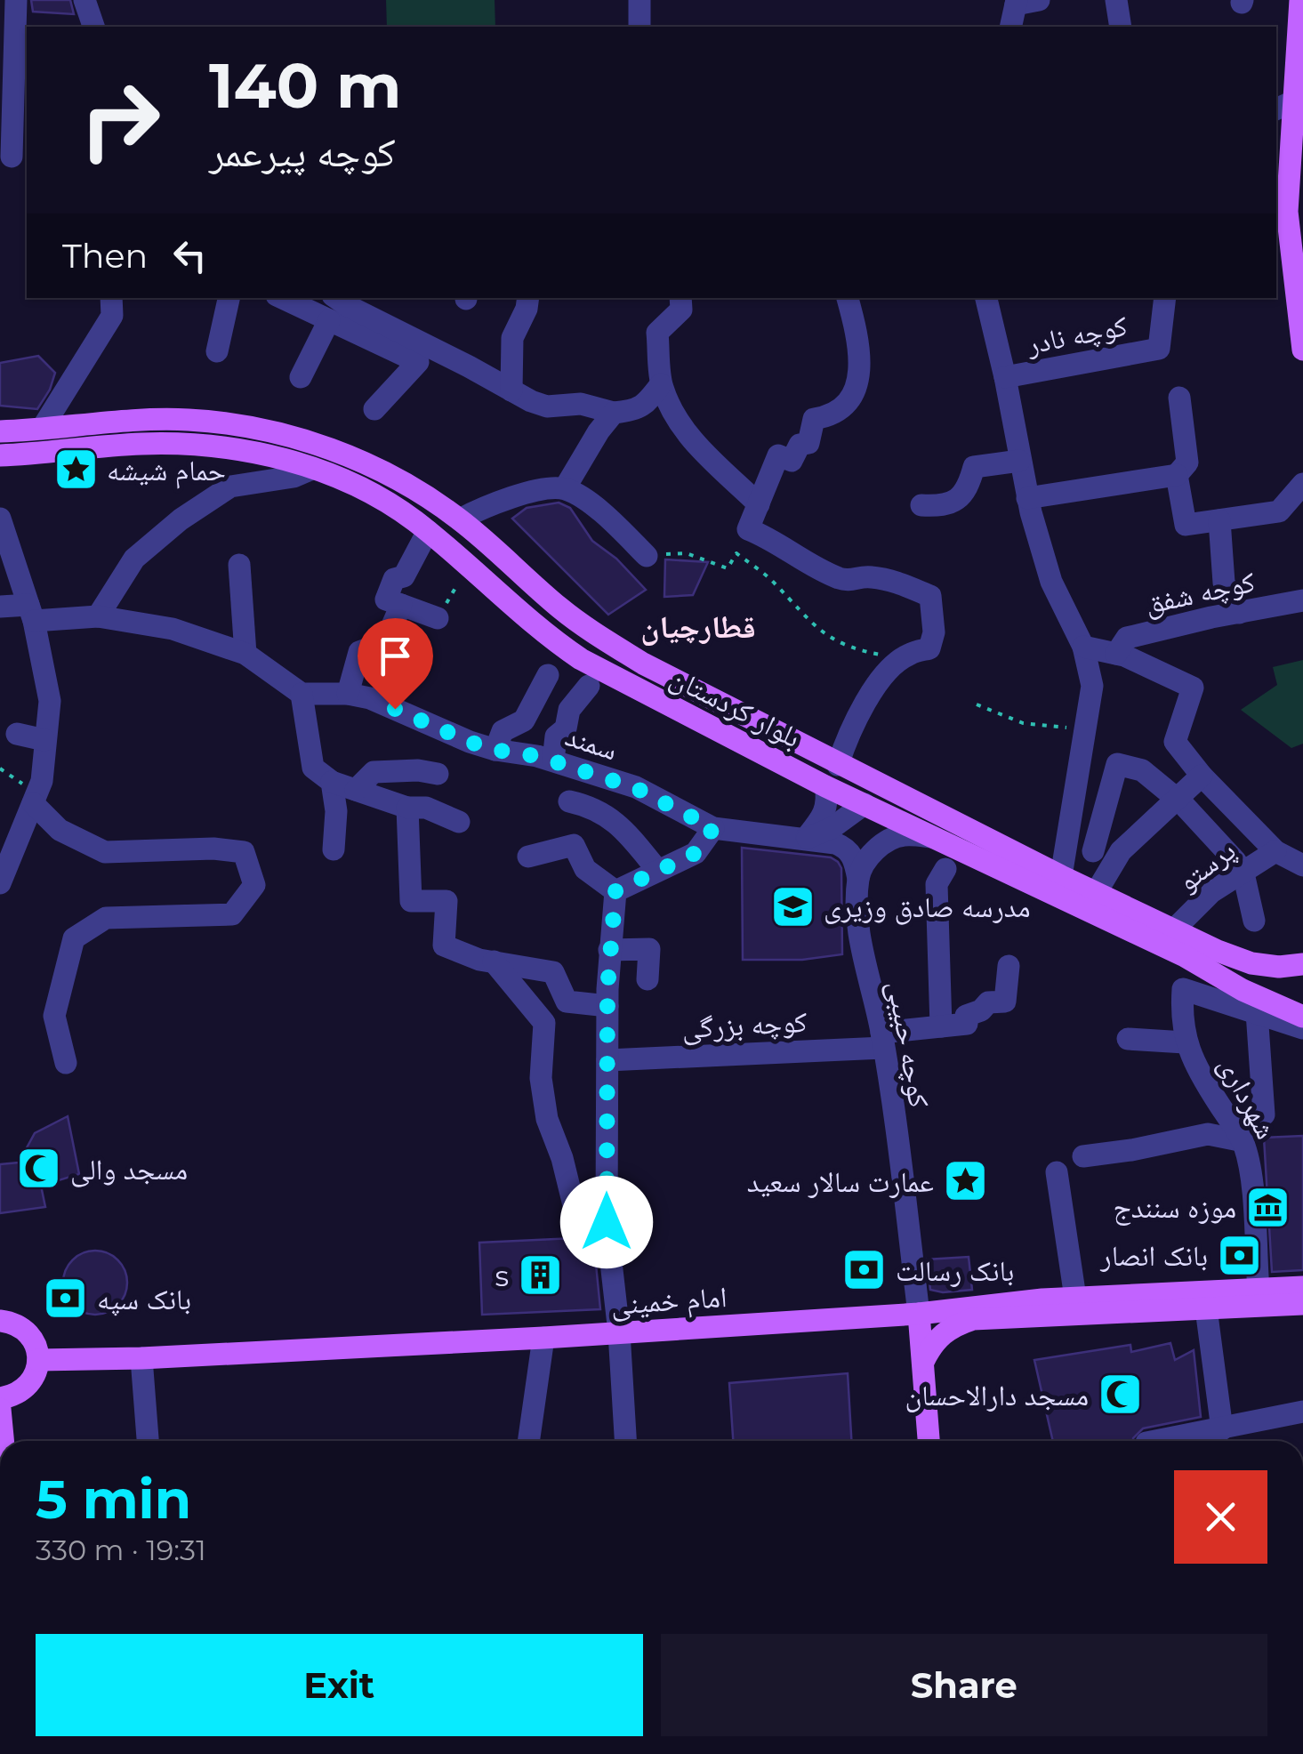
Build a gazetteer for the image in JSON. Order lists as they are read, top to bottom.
{
  "streets": {
    "main road": ["بلوار کردستان", "امام خمینی"],
    "street": [
      "کوچه نادر",
      "کوچه شفق",
      "سمند",
      "پرستو",
      "کوچه بزرگی",
      "کوچه حبیبی",
      "شهرداری"
    ]
  },
  "crossings": [
    ["بلوار کردستان", "پرستو"],
    ["سمند", "کوچه حبیبی"],
    ["کوچه بزرگی", "کوچه حبیبی"],
    ["کوچه حبیبی", "امام خمینی"],
    ["شهرداری", "امام خمینی"]
  ],
  "districts": ["قطارچیان"],
  "places": {
    "place": ["حمام شیشه", "عمارت سالار سعید"],
    "school or university": ["مدرسه صادق وزیری"],
    "mosque": ["مسجد والی", "مسجد دارالاحسان"],
    "museum": ["موزه سنندج"],
    "bank": ["بانک انصار", "بانک رسالت", "بانک سپه"],
    "building": ["s"]
  },
  "page": {
    "turn": ["140 m", "کوچه پیرعمر"],
    "then": "Then",
    "heading": ["5 min", "330 m · 19:31"],
    "buttons": ["Exit", "Share"]
  }
}
